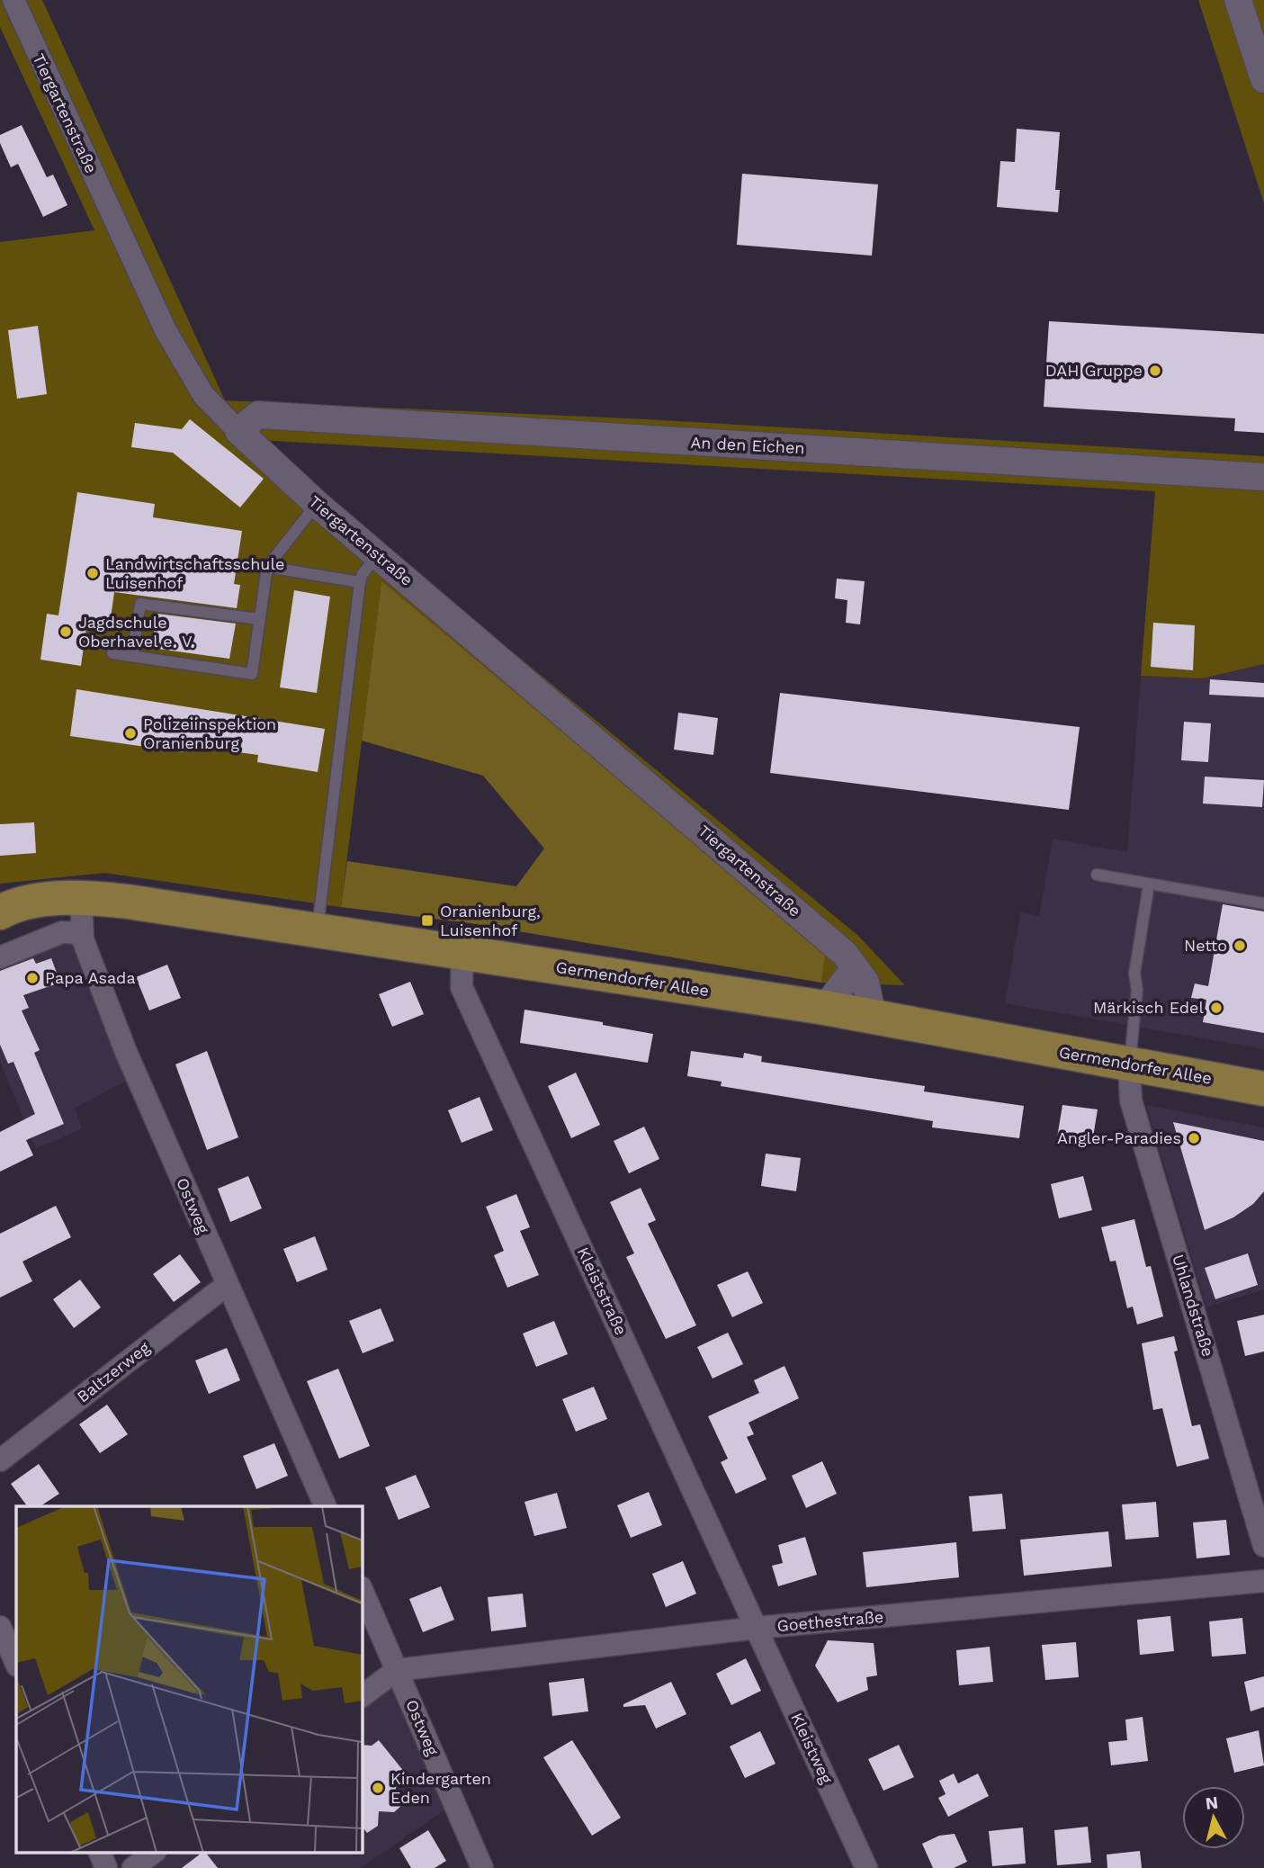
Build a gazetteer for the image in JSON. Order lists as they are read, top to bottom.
{
  "streets": {
    "main road": ["Germendorfer Allee"],
    "street": [
      "Tiergartenstraße",
      "An den Eichen",
      "Ostweg",
      "Kleiststraße",
      "Uhlandstraße",
      "Baltzerweg",
      "Goethestraße",
      "Kleistweg"
    ]
  },
  "crossings": [
    ["Tiergartenstraße", "An den Eichen"],
    ["Tiergartenstraße", "Germendorfer Allee"],
    ["Germendorfer Allee", "Ostweg"],
    ["Germendorfer Allee", "Kleiststraße"],
    ["Germendorfer Allee", "Uhlandstraße"],
    ["Ostweg", "Baltzerweg"],
    ["Ostweg", "Goethestraße"],
    ["Kleiststraße", "Goethestraße"],
    ["Kleiststraße", "Kleistweg"],
    ["Goethestraße", "Kleistweg"]
  ],
  "places": {
    "other": [
      "DAH Gruppe",
      "Landwirtschaftsschule Luisenhof",
      "Jagdschule Oberhavel e. V.",
      "Polizeiinspektion Oranienburg",
      "Netto",
      "Papa Asada",
      "Märkisch Edel",
      "Angler-Paradies",
      "Kindergarten Eden"
    ],
    "transit": ["Oranienburg, Luisenhof"]
  },
  "north": "top"
}
